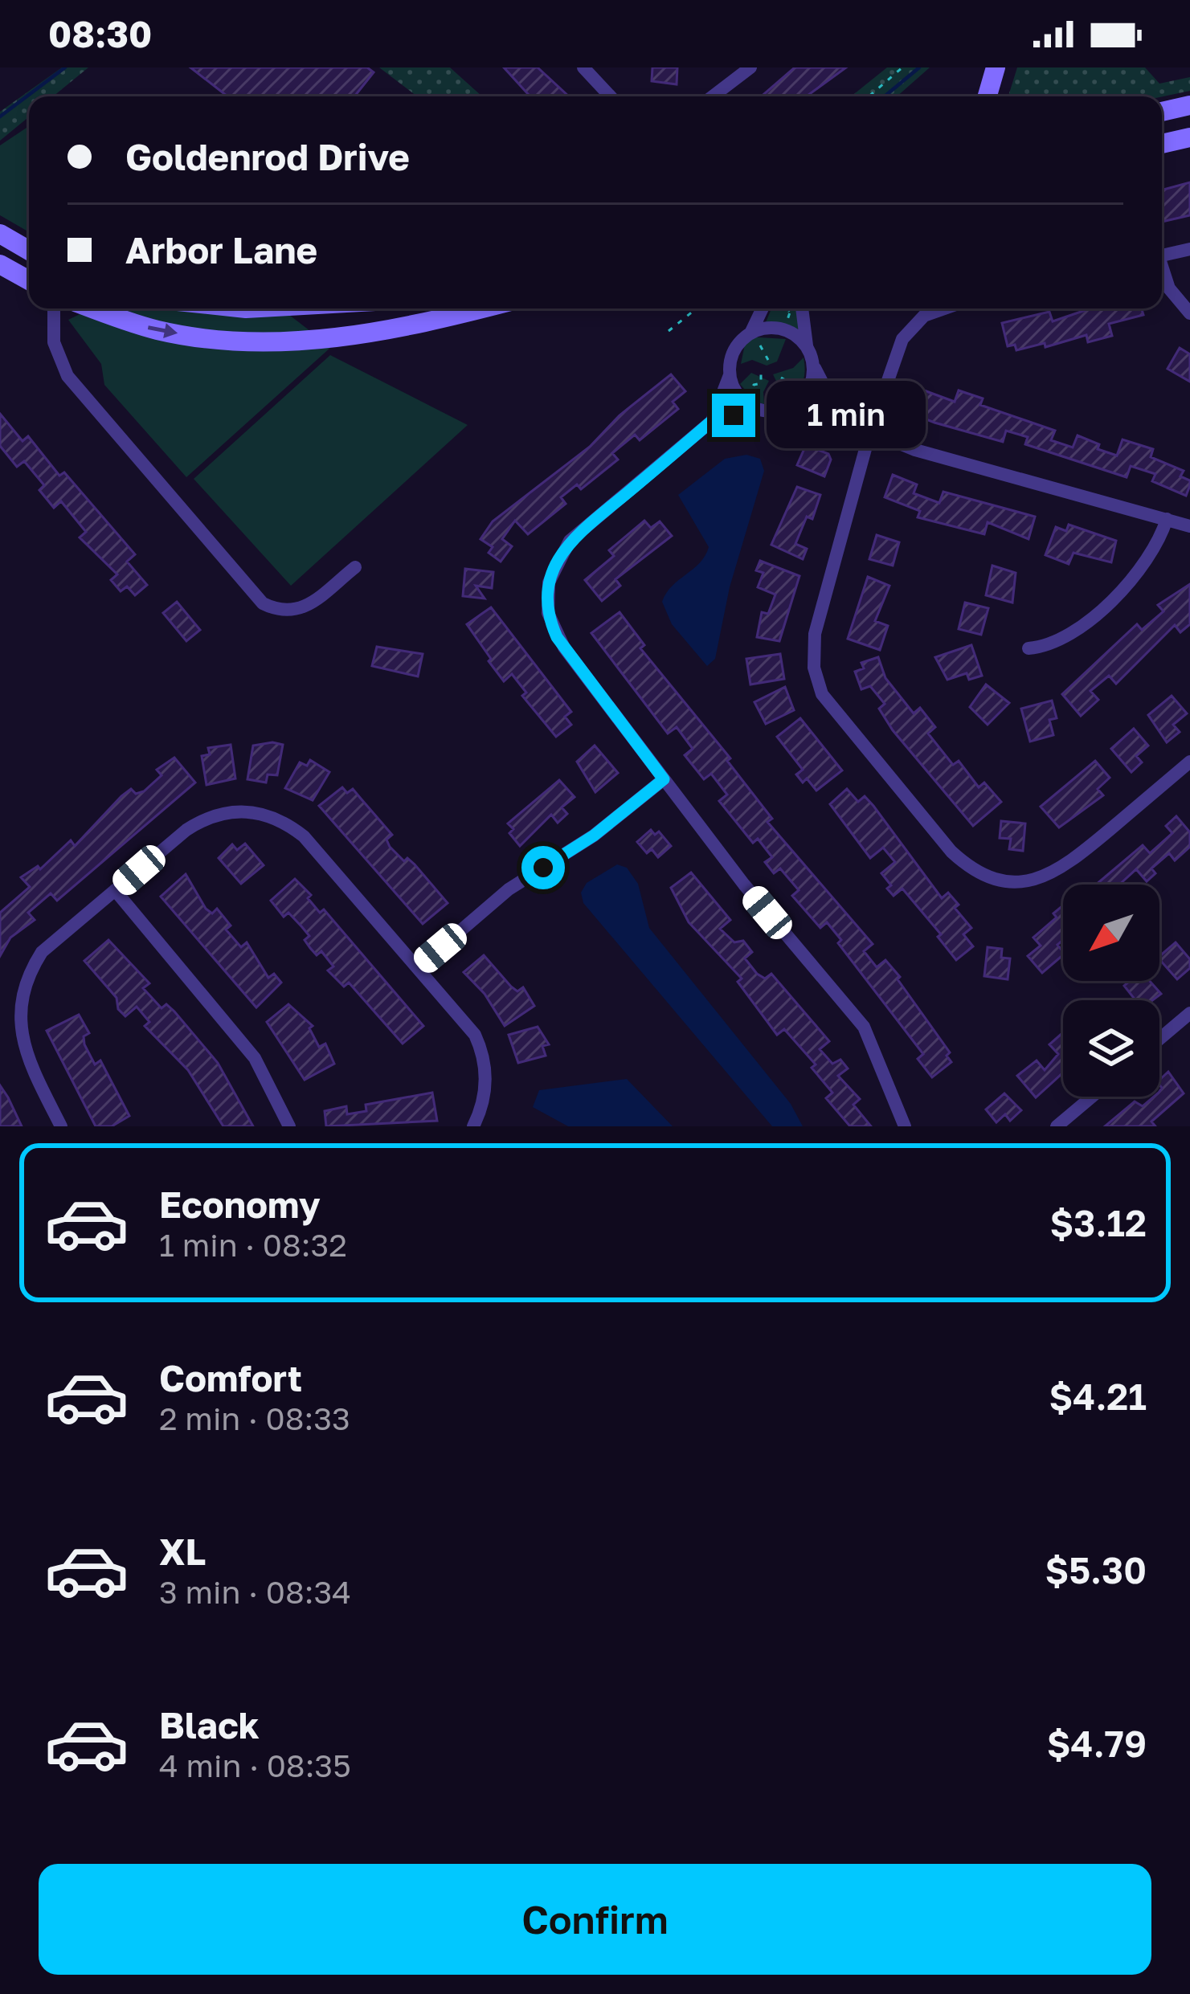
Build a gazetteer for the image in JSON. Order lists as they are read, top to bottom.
{
  "north": "bottom left",
  "page": {
    "status": "08:30",
    "banner": ["Goldenrod Drive", "Arbor Lane"],
    "bubble": "1 min",
    "list": [
      {
        "name": "Economy",
        "note": "1 min · 08:32",
        "value": "$3.12"
      },
      {
        "name": "Comfort",
        "note": "2 min · 08:33",
        "value": "$4.21"
      },
      {
        "name": "XL",
        "note": "3 min · 08:34",
        "value": "$5.30"
      },
      {
        "name": "Black",
        "note": "4 min · 08:35",
        "value": "$4.79"
      }
    ],
    "buttons": "Confirm"
  }
}
